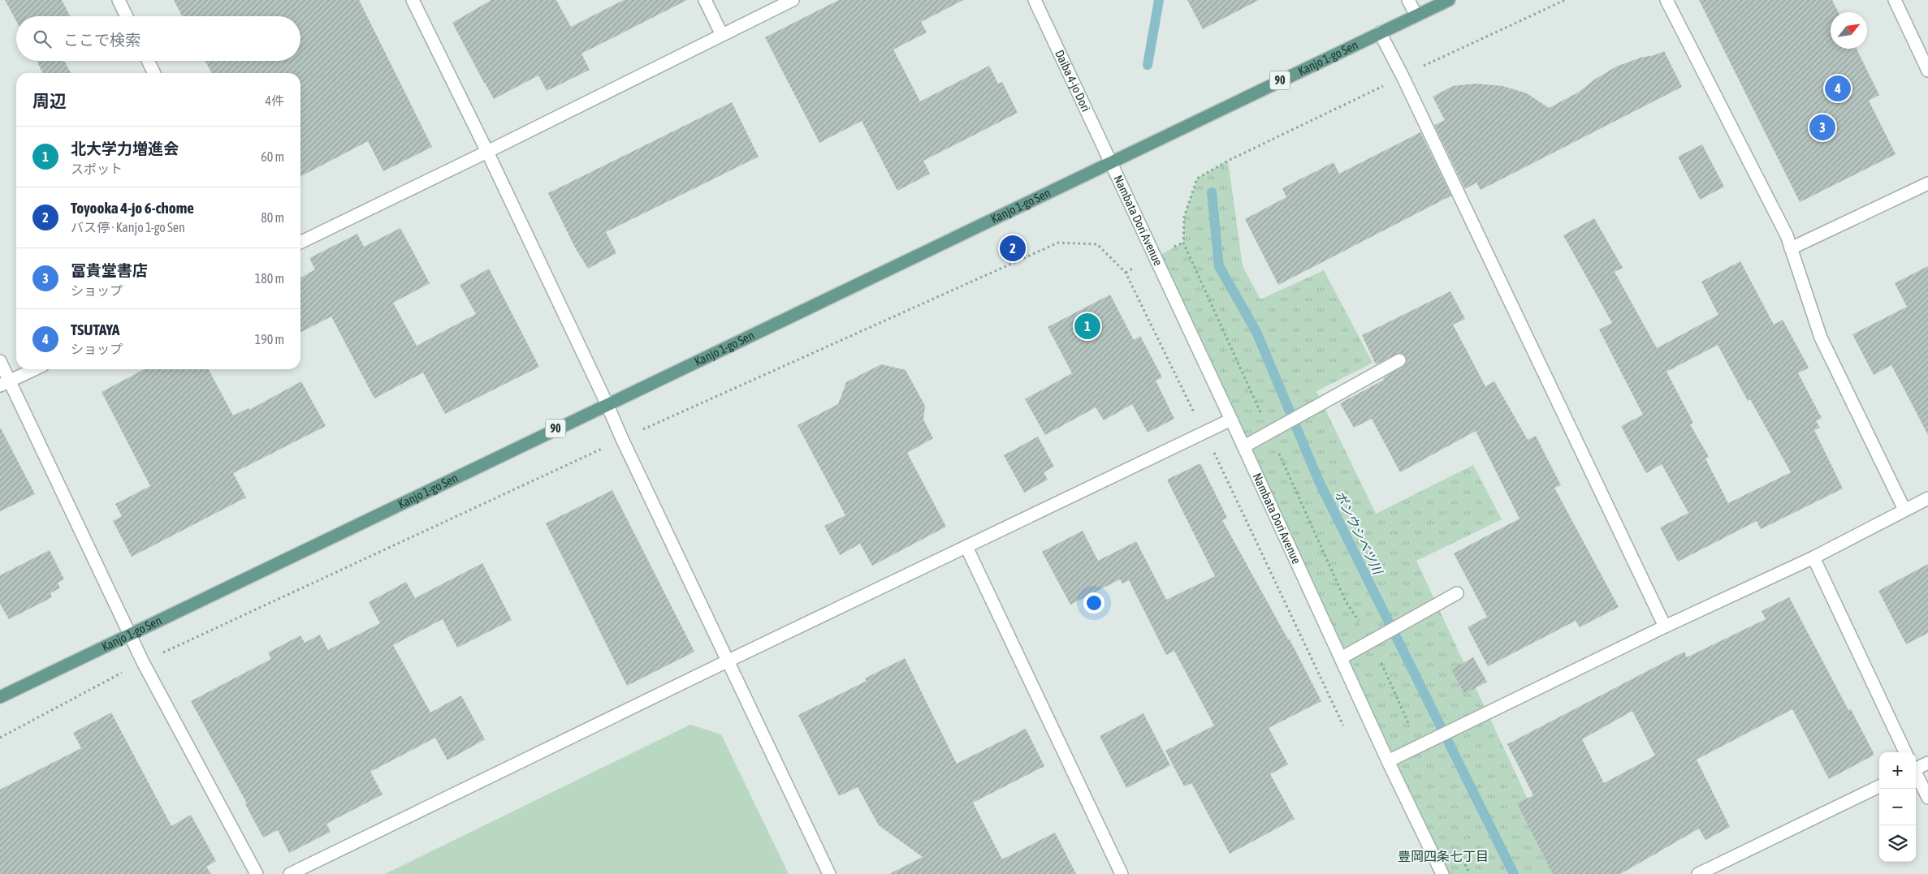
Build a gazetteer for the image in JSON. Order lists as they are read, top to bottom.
{
  "streets": {
    "main road": ["Kanjo 1-go Sen", "90"],
    "street": ["Daiba 4-jo Dori", "Nambata Dori Avenue"]
  },
  "crossings": [
    ["Kanjo 1-go Sen", "Daiba 4-jo Dori"],
    ["Kanjo 1-go Sen", "Nambata Dori Avenue"],
    ["Daiba 4-jo Dori", "Nambata Dori Avenue"]
  ],
  "districts": ["豊岡四条七丁目"],
  "water": ["ポンウシベツ川"],
  "north": "top right",
  "page": {
    "search": "ここで検索",
    "heading": ["周辺", "4件"],
    "pins": [
      "4",
      "3",
      "2",
      "1"
    ],
    "list": [
      {
        "mark": "1",
        "name": "北大学力増進会",
        "note": "スポット",
        "value": "60 m"
      },
      {
        "mark": "2",
        "name": "Toyooka 4-jo 6-chome",
        "note": "バス停 · Kanjo 1-go Sen",
        "value": "80 m"
      },
      {
        "mark": "3",
        "name": "冨貴堂書店",
        "note": "ショップ",
        "value": "180 m"
      },
      {
        "mark": "4",
        "name": "TSUTAYA",
        "note": "ショップ",
        "value": "190 m"
      }
    ],
    "map_buttons": ["+", "−"]
  }
}
